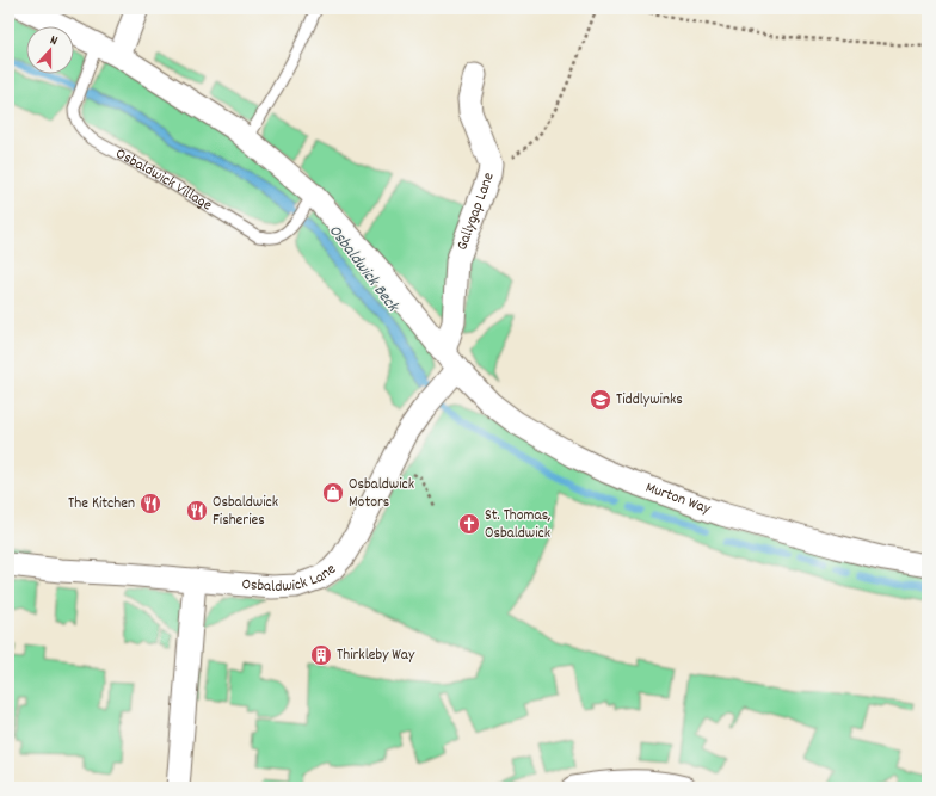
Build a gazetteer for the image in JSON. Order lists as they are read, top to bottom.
{
  "streets": {
    "street": ["Gallygap Lane", "Murton Way", "Osbaldwick Lane"],
    "lane": ["Osbaldwick Village"]
  },
  "crossings": [
    ["Murton Way", "Osbaldwick Lane"]
  ],
  "water": ["Osbaldwick Beck"],
  "places": {
    "school or university": ["Tiddlywinks"],
    "shop": ["Osbaldwick Motors"],
    "restaurant": ["The Kitchen", "Osbaldwick Fisheries"],
    "church": ["St. Thomas, Osbaldwick"],
    "building": ["Thirkleby Way"]
  },
  "north": "top"
}
